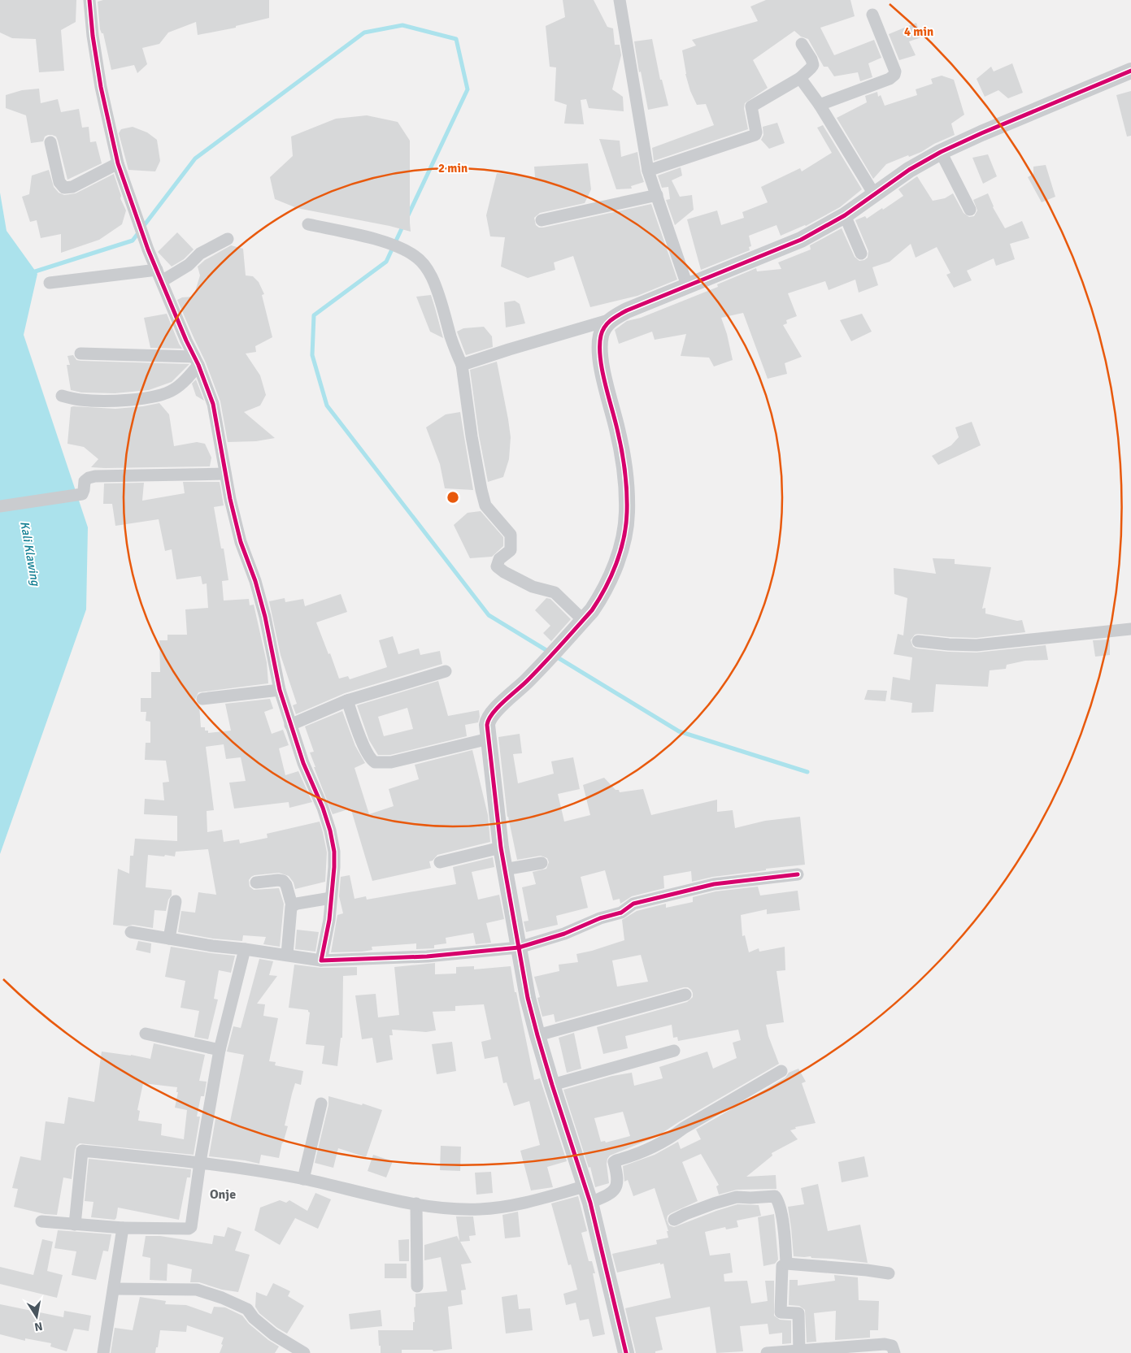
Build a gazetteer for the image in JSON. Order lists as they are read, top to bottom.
{
  "districts": ["Onje"],
  "water": ["Kali Klawing"],
  "north": "bottom",
  "rings": ["4 min", "2 min"]
}
